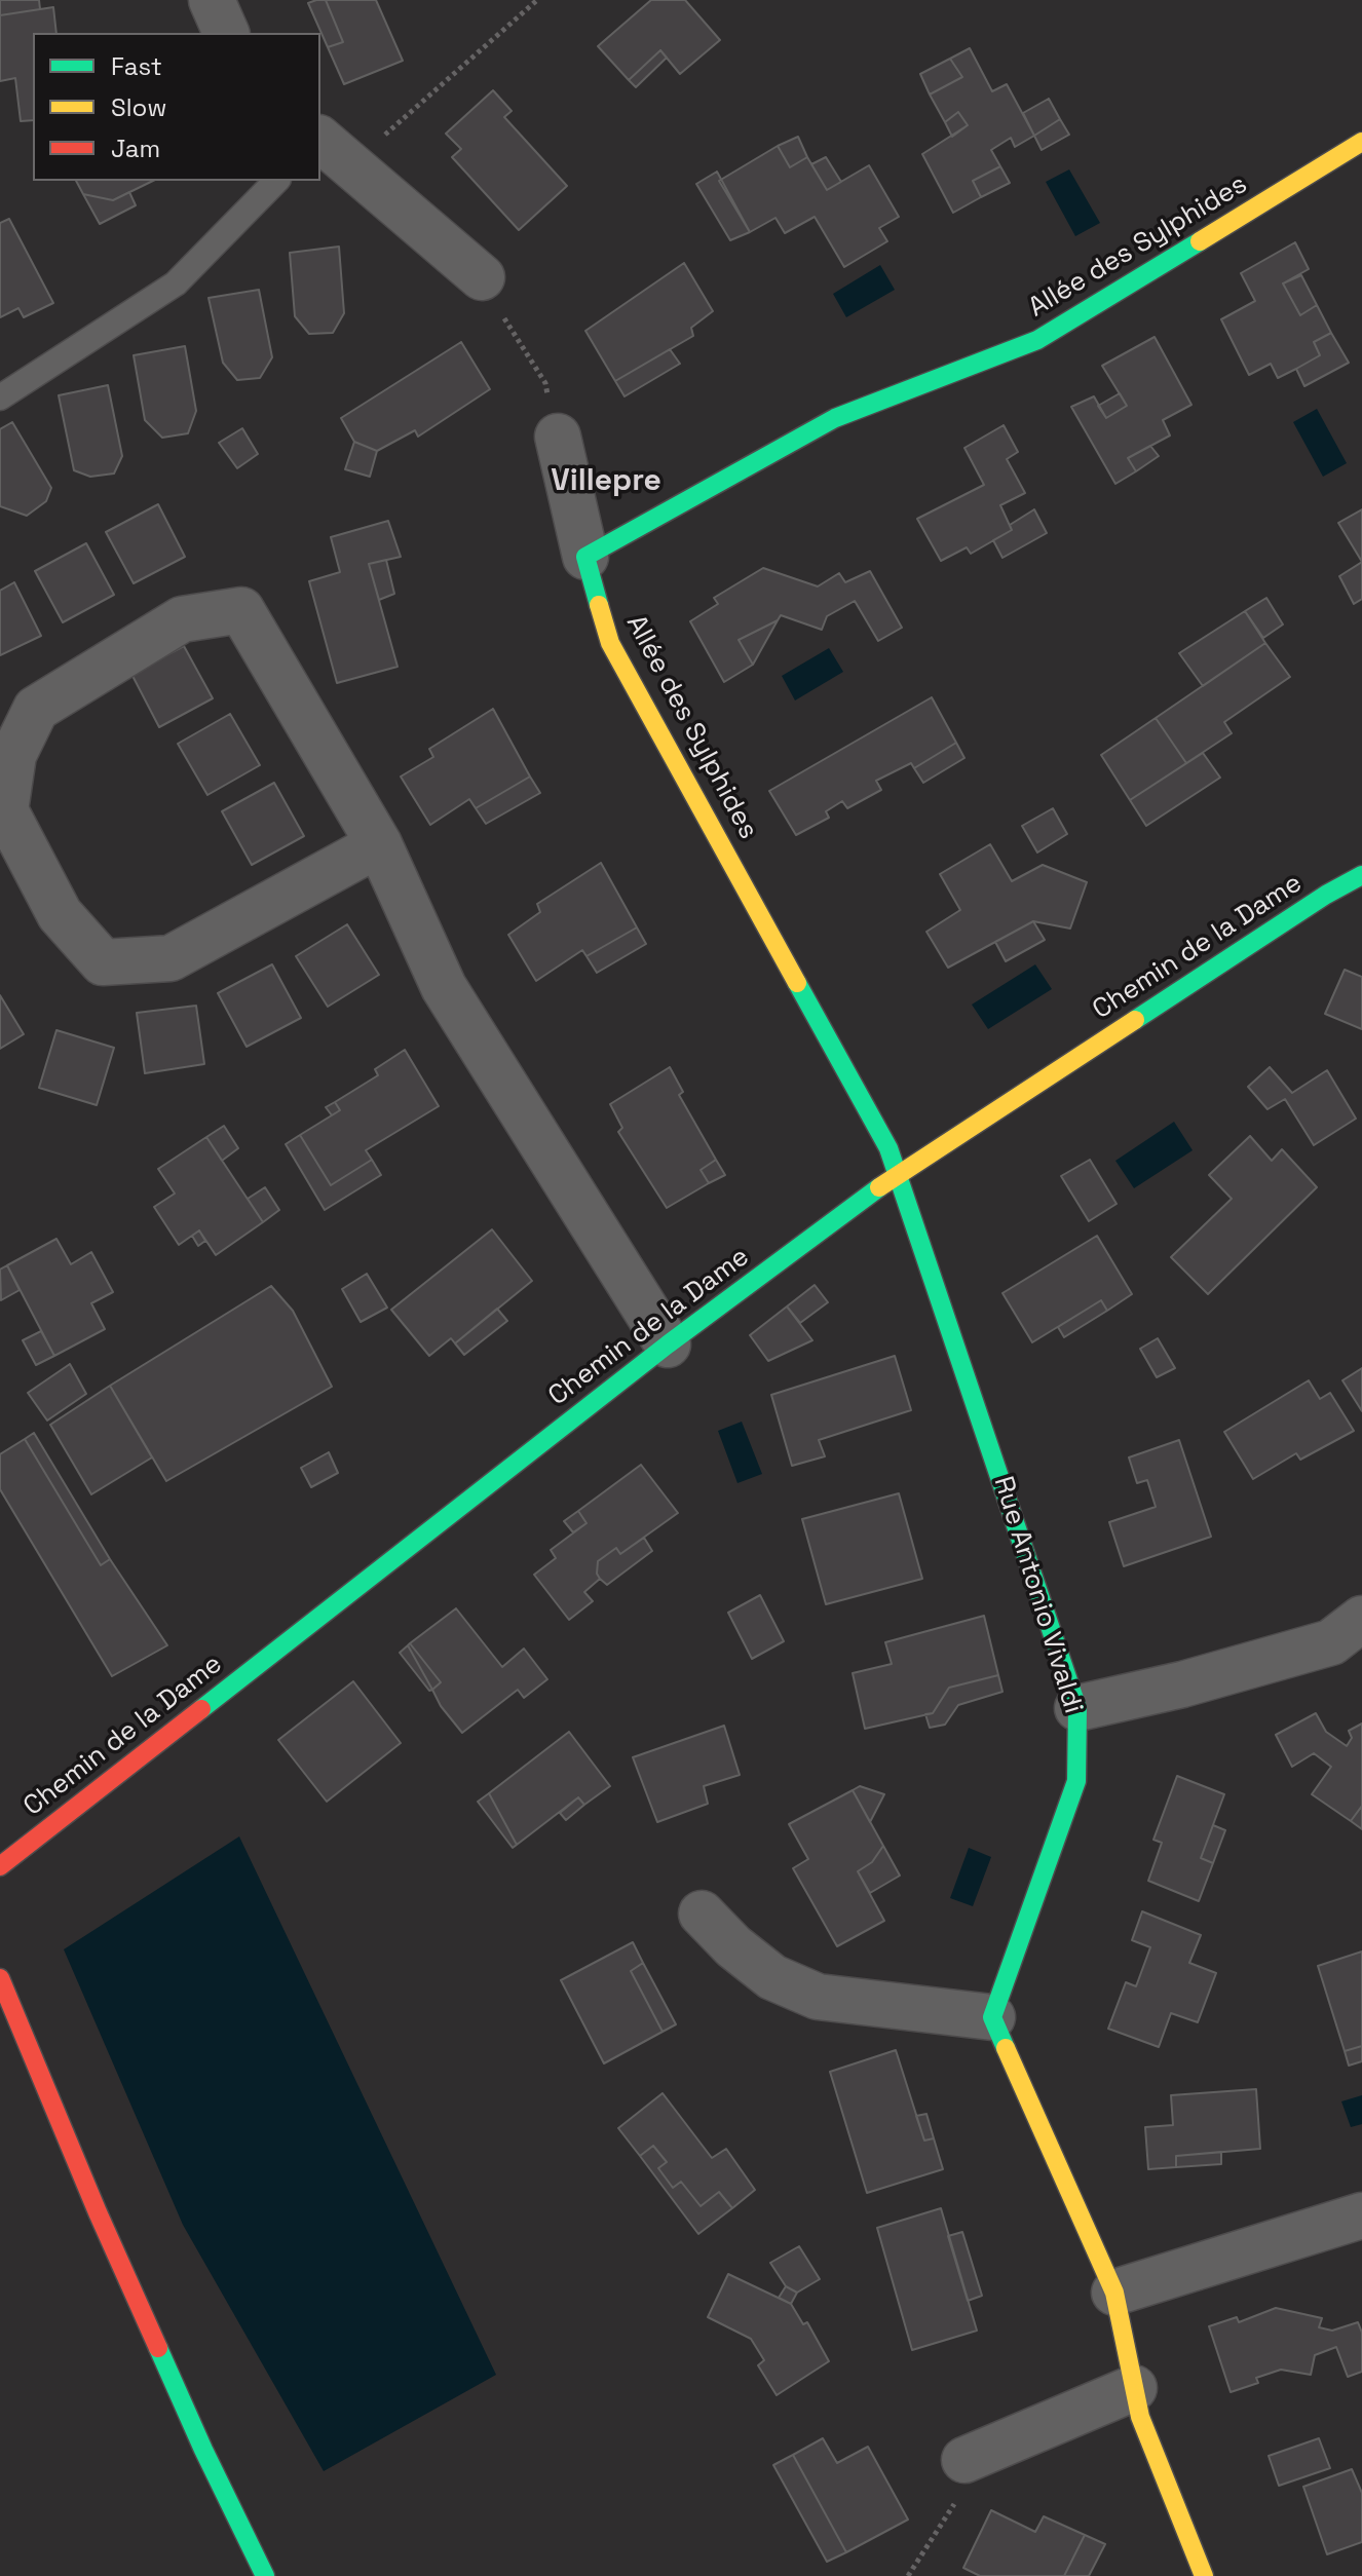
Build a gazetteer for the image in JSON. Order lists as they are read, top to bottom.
{
  "streets": {
    "street": ["Allée des Sylphides", "Chemin de la Dame", "Rue Antonio Vivaldi"]
  },
  "crossings": [
    ["Allée des Sylphides", "Chemin de la Dame"],
    ["Allée des Sylphides", "Rue Antonio Vivaldi"],
    ["Chemin de la Dame", "Rue Antonio Vivaldi"]
  ],
  "districts": ["Villepre"],
  "legend": ["Fast", "Slow", "Jam"]
}
